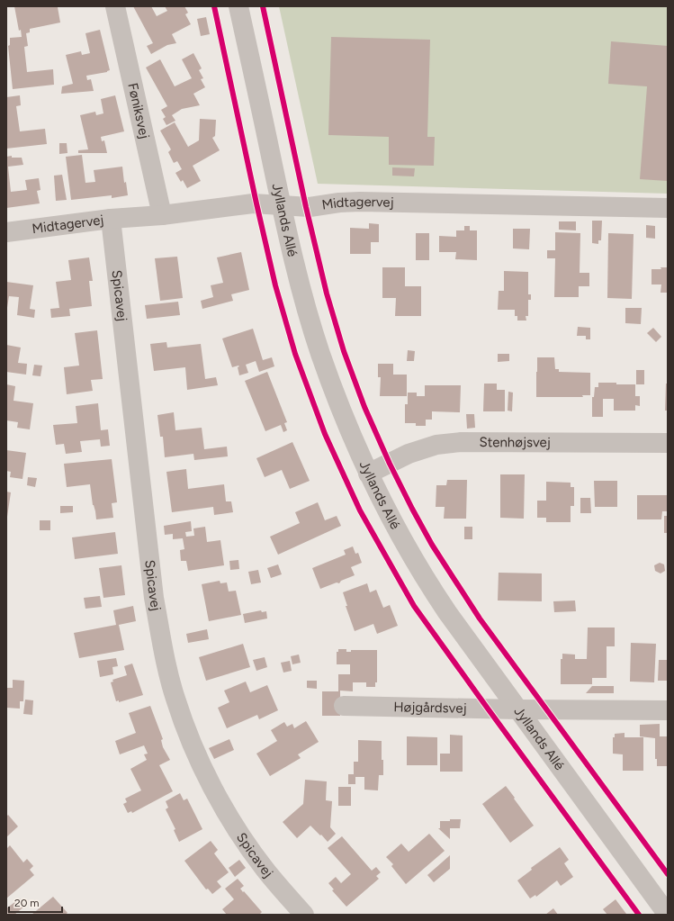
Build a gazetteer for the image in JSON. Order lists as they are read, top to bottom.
{
  "streets": {
    "street": [
      "Føniksvej",
      "Midtagervej",
      "Jyllands Allé",
      "Spicavej",
      "Stenhøjsvej",
      "Højgårdsvej"
    ]
  },
  "crossings": [
    ["Føniksvej", "Midtagervej"],
    ["Midtagervej", "Jyllands Allé"],
    ["Midtagervej", "Spicavej"],
    ["Jyllands Allé", "Stenhøjsvej"],
    ["Jyllands Allé", "Højgårdsvej"]
  ],
  "scale_bar": "20 m"
}
